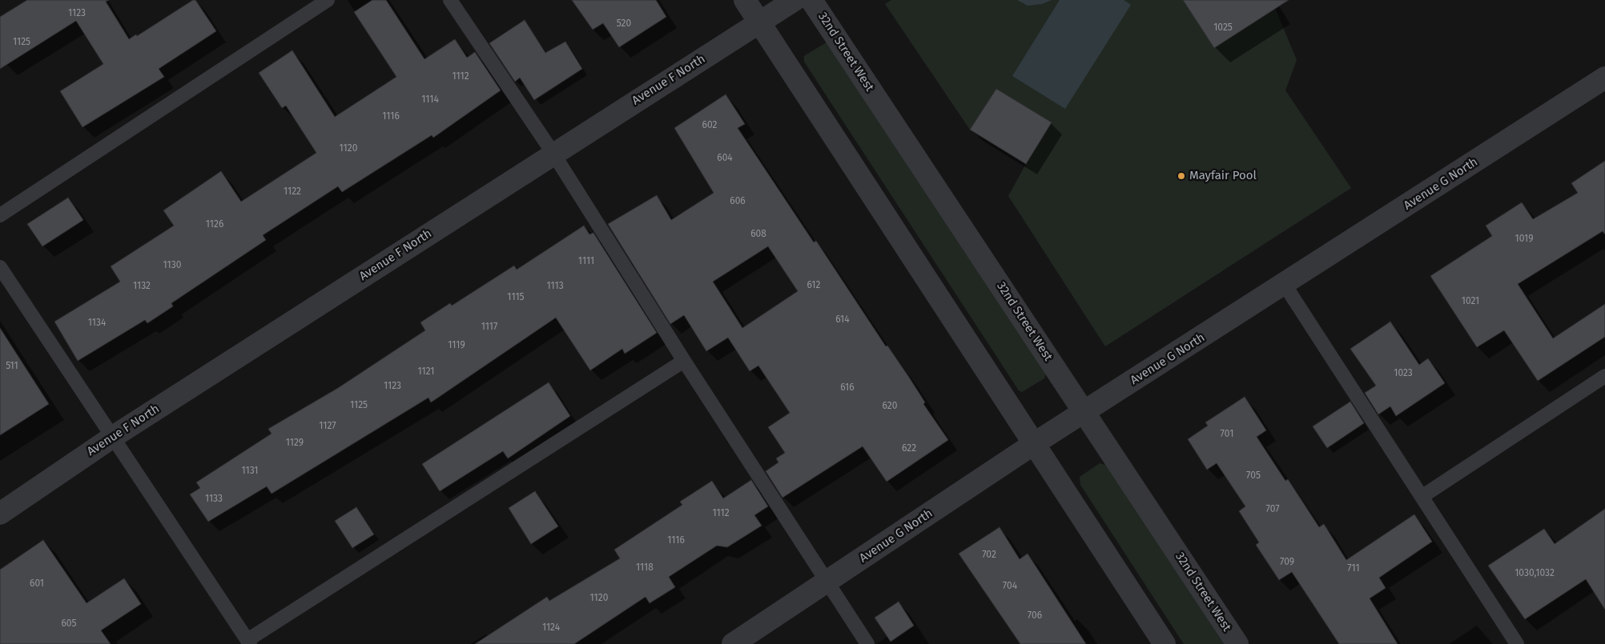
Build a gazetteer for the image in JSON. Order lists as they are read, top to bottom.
{
  "streets": {
    "street": ["32nd Street West", "Avenue F North", "Avenue G North"]
  },
  "crossings": [
    ["32nd Street West", "Avenue G North"]
  ],
  "places": ["Mayfair Pool"],
  "house_numbers": [
    "1123",
    "520",
    "1025",
    "1125",
    "1112",
    "1114",
    "1116",
    "602",
    "1120",
    "604",
    "1122",
    "606",
    "1126",
    "608",
    "1019",
    "1111",
    "1130",
    "612",
    "1132",
    "1113",
    "1115",
    "1021",
    "614",
    "1134",
    "1117",
    "1119",
    "511",
    "1121",
    "1023",
    "1123",
    "616",
    "1125",
    "620",
    "1127",
    "701",
    "1129",
    "622",
    "1131",
    "705",
    "1133",
    "707",
    "1112",
    "1116",
    "702",
    "709",
    "1118",
    "711",
    "1030,1032",
    "601",
    "704",
    "1120",
    "706",
    "605",
    "1124"
  ]
}
